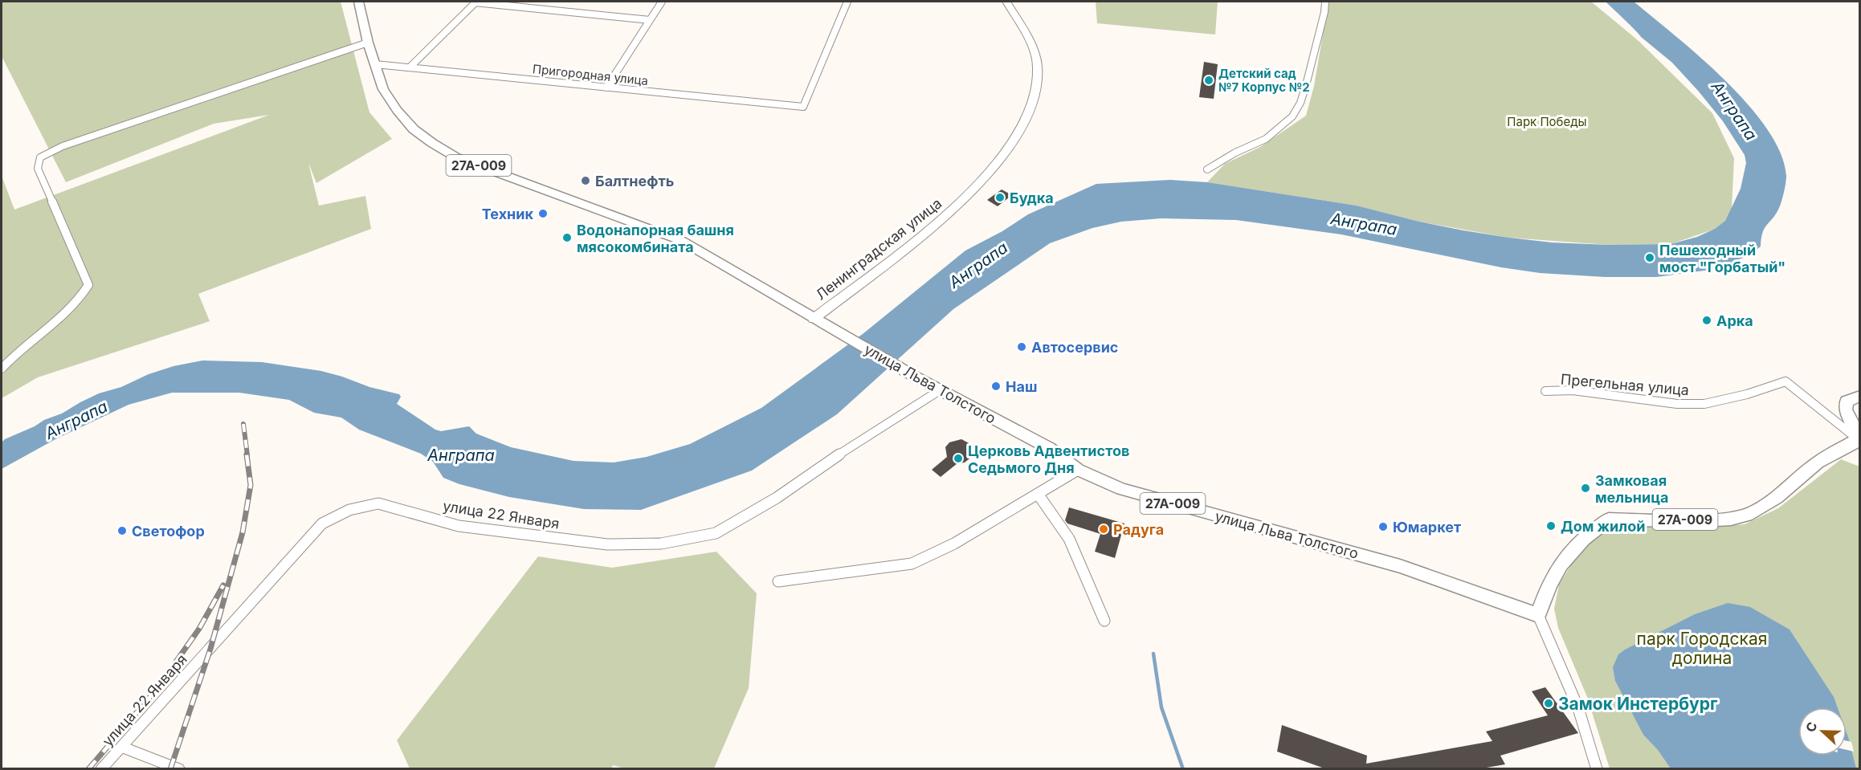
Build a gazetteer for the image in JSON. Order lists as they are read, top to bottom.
{
  "streets": {
    "main road": ["27А-009", "улица Льва Толстого"],
    "street": [
      "Пригородная улица",
      "Ленинградская улица",
      "Прегельная улица",
      "улица 22 Января"
    ]
  },
  "crossings": [
    ["Пригородная улица", "27А-009"],
    ["27А-009", "Ленинградская улица"],
    ["27А-009", "улица Льва Толстого"],
    ["27А-009", "Прегельная улица"],
    ["Ленинградская улица", "улица Льва Толстого"],
    ["улица Льва Толстого", "улица 22 Января"]
  ],
  "water": ["Анграпа"],
  "parks": ["Парк Победы", "парк Городская долина"],
  "places": [
    "Детский сад №7 Корпус №2",
    "Балтнефть",
    "Будка",
    "Техник",
    "Водонапорная башня мясокомбината",
    "Пешеходный мост \"Горбатый\"",
    "Арка",
    "Автосервис",
    "Наш",
    "Церковь Адвентистов Седьмого Дня",
    "Замковая мельница",
    "Дом жилой",
    "Юмаркет",
    "Радуга",
    "Светофор",
    "Замок Инстербург"
  ],
  "north": "left"
}
